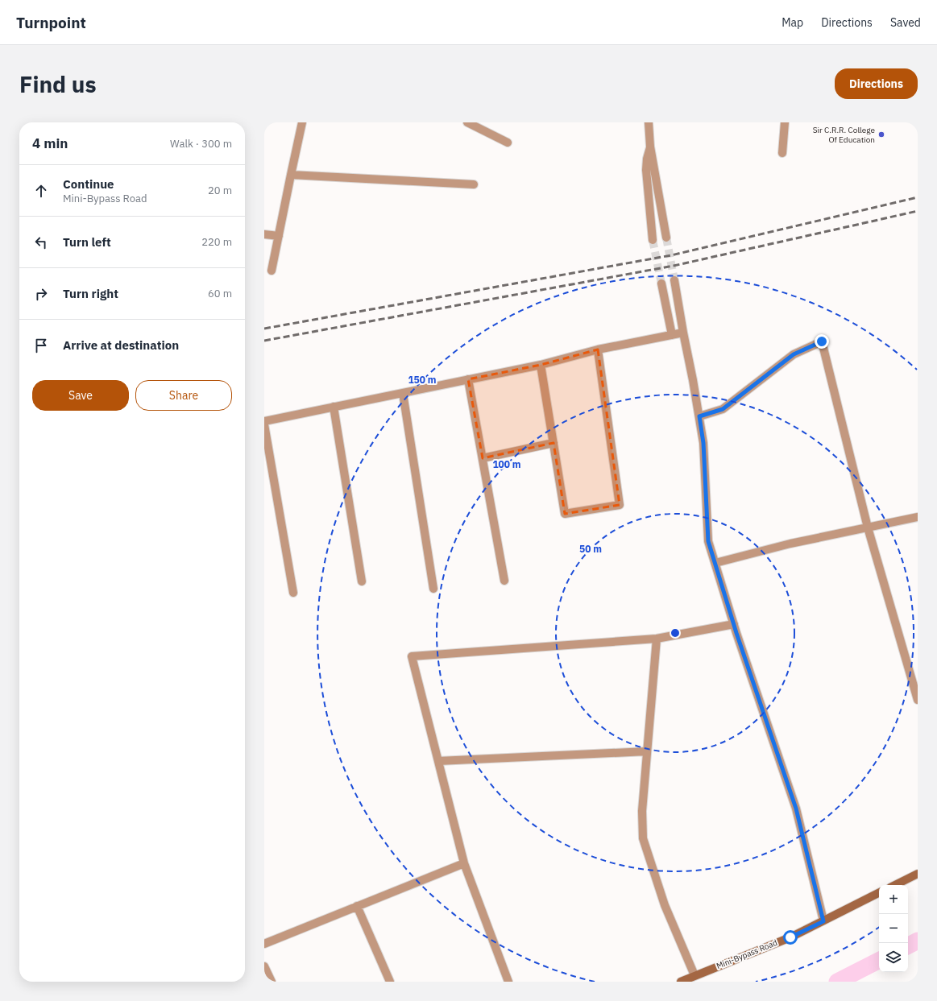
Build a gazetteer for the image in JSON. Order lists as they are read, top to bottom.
{
  "streets": {
    "main road": ["Mini-Bypass Road"]
  },
  "places": ["Sir C.R.R. College Of Education"],
  "page": {
    "header": "Turnpoint",
    "nav": ["Map", "Directions", "Saved"],
    "buttons": [
      "Directions",
      ["Save", "Share"]
    ],
    "title": "Find us",
    "heading": ["4 min", "Walk · 300 m"],
    "list": [
      ["Continue", "Mini-Bypass Road", "20 m"],
      ["Turn left", "220 m"],
      ["Turn right", "60 m"],
      "Arrive at destination"
    ],
    "map_buttons": ["+", "−"]
  },
  "rings": ["150 m", "100 m", "50 m"]
}
